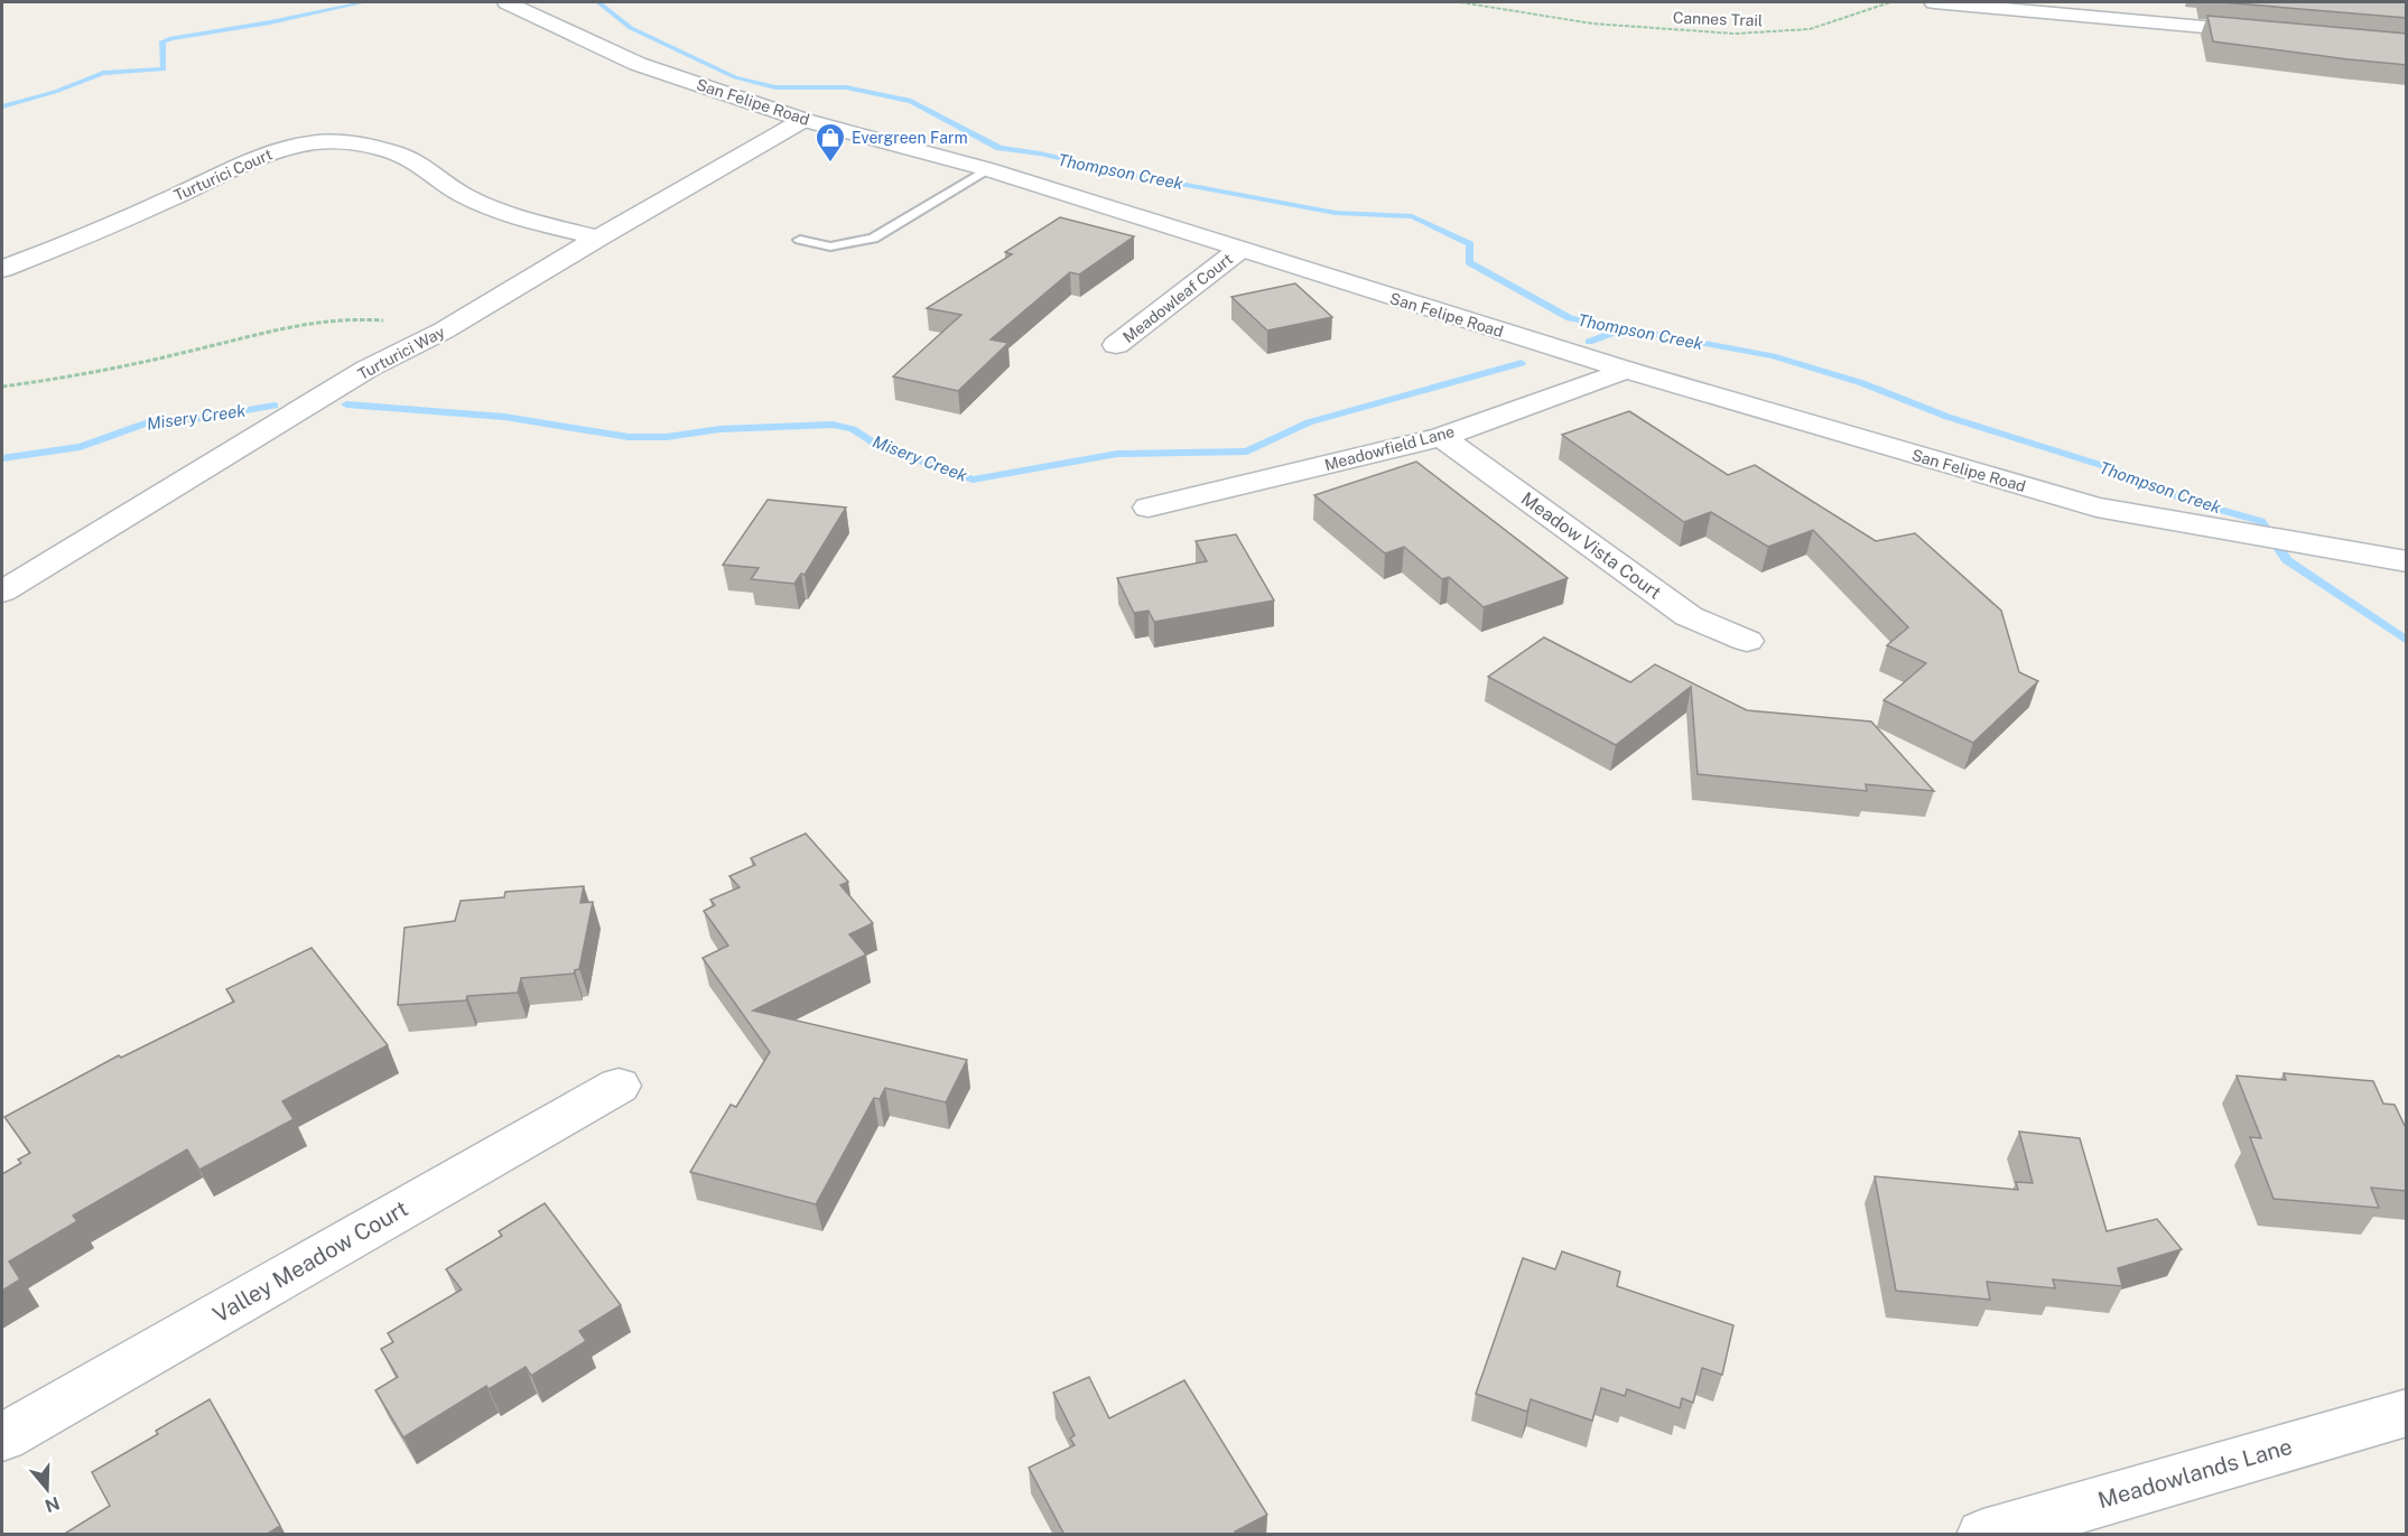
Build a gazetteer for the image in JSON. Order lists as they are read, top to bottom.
{
  "streets": {
    "street": [
      "San Felipe Road",
      "Turturici Court",
      "Meadowleaf Court",
      "Turturici Way",
      "Meadowfield Lane",
      "Meadow Vista Court",
      "Valley Meadow Court",
      "Meadowlands Lane"
    ],
    "path": ["Cannes Trail"]
  },
  "crossings": [
    ["San Felipe Road", "Meadowleaf Court"],
    ["San Felipe Road", "Turturici Way"],
    ["San Felipe Road", "Meadowfield Lane"],
    ["Turturici Court", "Turturici Way"],
    ["Meadowfield Lane", "Meadow Vista Court"]
  ],
  "water": ["Thompson Creek", "Misery Creek"],
  "places": {
    "shop": ["Evergreen Farm"]
  },
  "north": "bottom"
}
